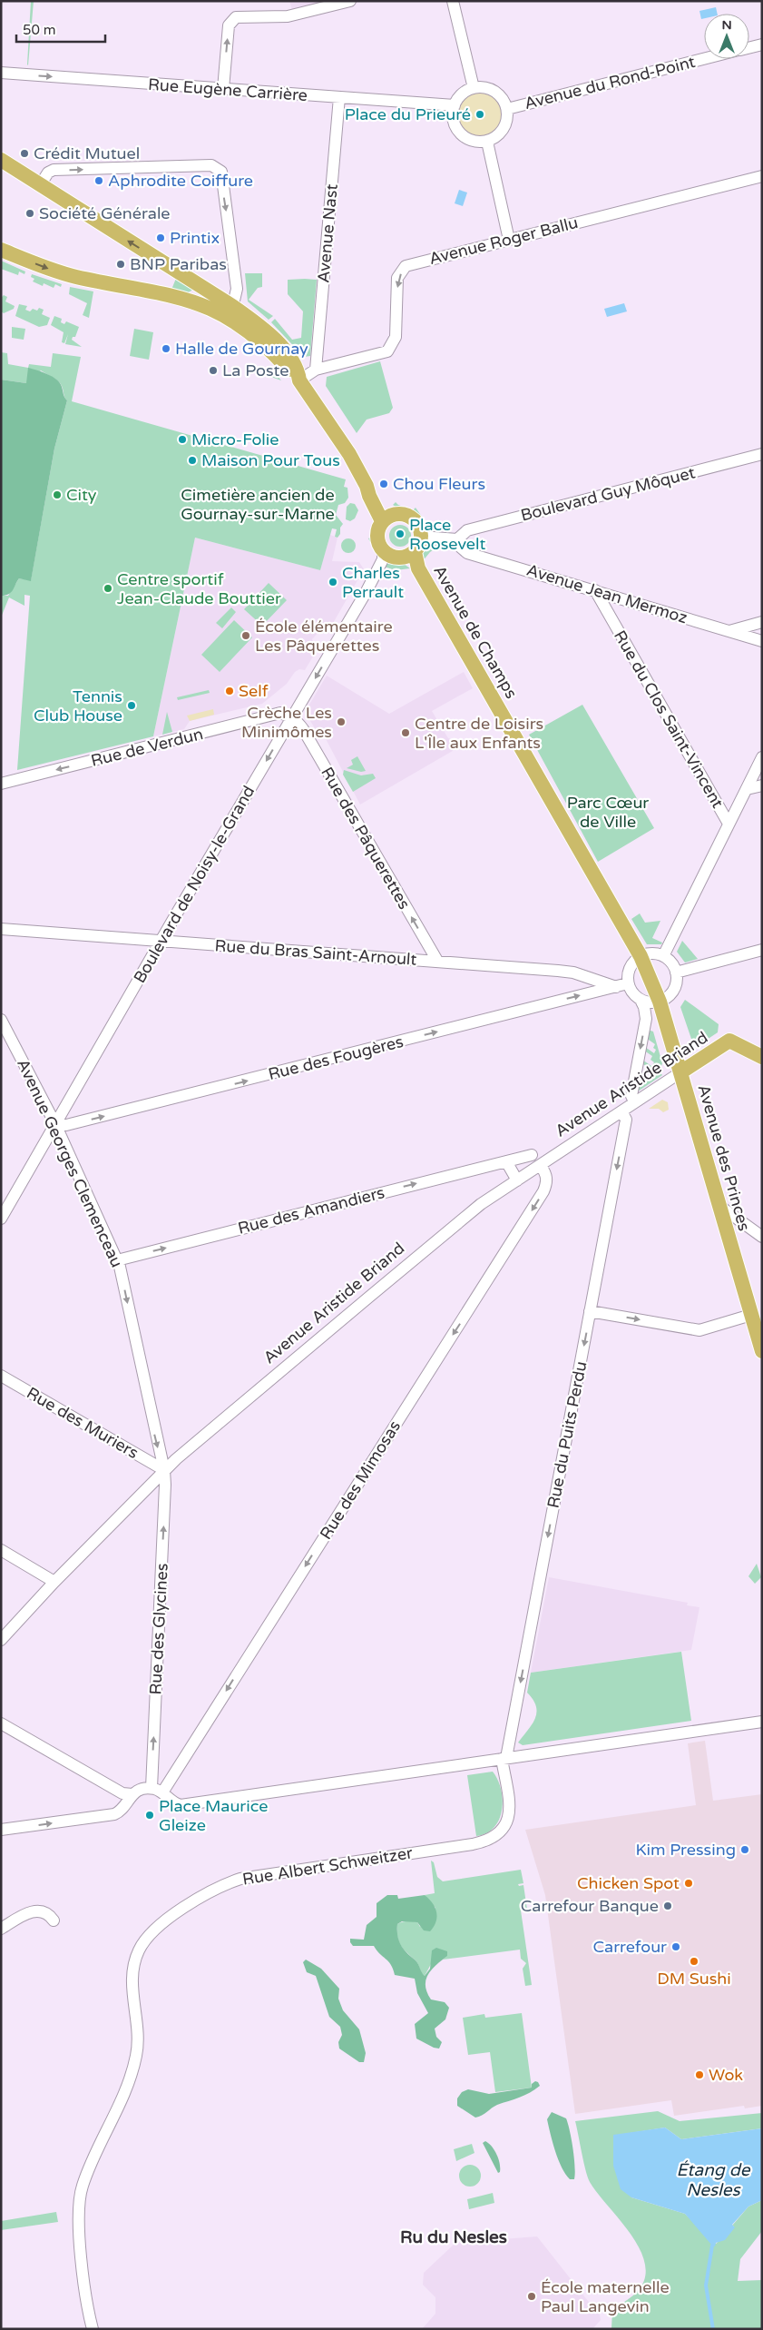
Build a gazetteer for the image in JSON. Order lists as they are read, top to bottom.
{
  "streets": {
    "main road": ["Avenue de Champs", "Avenue Aristide Briand", "Avenue des Princes"],
    "street": [
      "Avenue du Rond-Point",
      "Rue Eugène Carrière",
      "Avenue Nast",
      "Avenue Roger Ballu",
      "Boulevard Guy Môquet",
      "Avenue Jean Mermoz",
      "Rue du Clos Saint-Vincent",
      "Rue de Verdun",
      "Rue des Pâquerettes",
      "Boulevard de Noisy-le-Grand",
      "Rue du Bras Saint-Arnoult",
      "Rue des Fougères",
      "Avenue Georges Clemenceau",
      "Rue des Amandiers",
      "Rue des Muriers",
      "Rue du Puits Perdu",
      "Rue des Mimosas",
      "Rue des Glycines",
      "Rue Albert Schweitzer"
    ]
  },
  "crossings": [
    ["Avenue du Rond-Point", "Rue Eugène Carrière"],
    ["Rue Eugène Carrière", "Avenue Nast"],
    ["Avenue Nast", "Avenue Roger Ballu"],
    ["Boulevard Guy Môquet", "Avenue Jean Mermoz"],
    ["Avenue Jean Mermoz", "Rue du Clos Saint-Vincent"],
    ["Avenue de Champs", "Boulevard de Noisy-le-Grand"],
    ["Avenue de Champs", "Avenue des Princes"],
    ["Rue de Verdun", "Rue des Pâquerettes"],
    ["Rue de Verdun", "Boulevard de Noisy-le-Grand"],
    ["Rue des Pâquerettes", "Boulevard de Noisy-le-Grand"],
    ["Rue des Pâquerettes", "Rue du Bras Saint-Arnoult"],
    ["Boulevard de Noisy-le-Grand", "Rue du Bras Saint-Arnoult"],
    ["Boulevard de Noisy-le-Grand", "Rue des Fougères"],
    ["Boulevard de Noisy-le-Grand", "Avenue Georges Clemenceau"],
    ["Rue du Bras Saint-Arnoult", "Rue des Fougères"],
    ["Rue des Fougères", "Avenue Georges Clemenceau"],
    ["Avenue Aristide Briand", "Avenue des Princes"],
    ["Avenue Aristide Briand", "Avenue Georges Clemenceau"],
    ["Avenue Aristide Briand", "Rue des Muriers"],
    ["Avenue Aristide Briand", "Rue du Puits Perdu"],
    ["Avenue Aristide Briand", "Rue des Mimosas"],
    ["Avenue Aristide Briand", "Rue des Glycines"],
    ["Avenue Georges Clemenceau", "Rue des Amandiers"],
    ["Avenue Georges Clemenceau", "Rue des Muriers"],
    ["Avenue Georges Clemenceau", "Rue des Glycines"],
    ["Rue des Muriers", "Rue des Glycines"],
    ["Rue du Puits Perdu", "Rue Albert Schweitzer"],
    ["Rue des Mimosas", "Rue des Glycines"]
  ],
  "one_way": [
    "Rue Eugène Carrière",
    "Avenue Roger Ballu",
    "Rue de Verdun",
    "Rue des Pâquerettes",
    "Boulevard de Noisy-le-Grand",
    "Rue des Fougères",
    "Avenue Georges Clemenceau",
    "Rue des Amandiers",
    "Rue du Puits Perdu",
    "Rue des Mimosas",
    "Rue des Glycines"
  ],
  "districts": ["Ru du Nesles"],
  "water": ["Étang de Nesles"],
  "parks": ["Cimetière ancien de Gournay-sur-Marne", "Parc Cœur de Ville"],
  "places": [
    "Place du Prieuré",
    "Crédit Mutuel",
    "Aphrodite Coiffure",
    "Société Générale",
    "Printix",
    "BNP Paribas",
    "Halle de Gournay",
    "La Poste",
    "Micro-Folie",
    "Maison Pour Tous",
    "Chou Fleurs",
    "City",
    "Place Roosevelt",
    "Charles Perrault",
    "Centre sportif Jean-Claude Bouttier",
    "École élémentaire Les Pâquerettes",
    "Self",
    "Tennis Club House",
    "Crèche Les Minimômes",
    "Centre de Loisirs L'Île aux Enfants",
    "Place Maurice Gleize",
    "Kim Pressing",
    "Chicken Spot",
    "Carrefour Banque",
    "Carrefour",
    "DM Sushi",
    "Wok",
    "École maternelle Paul Langevin"
  ],
  "scale_bar": "50 m",
  "north": "top"
}
